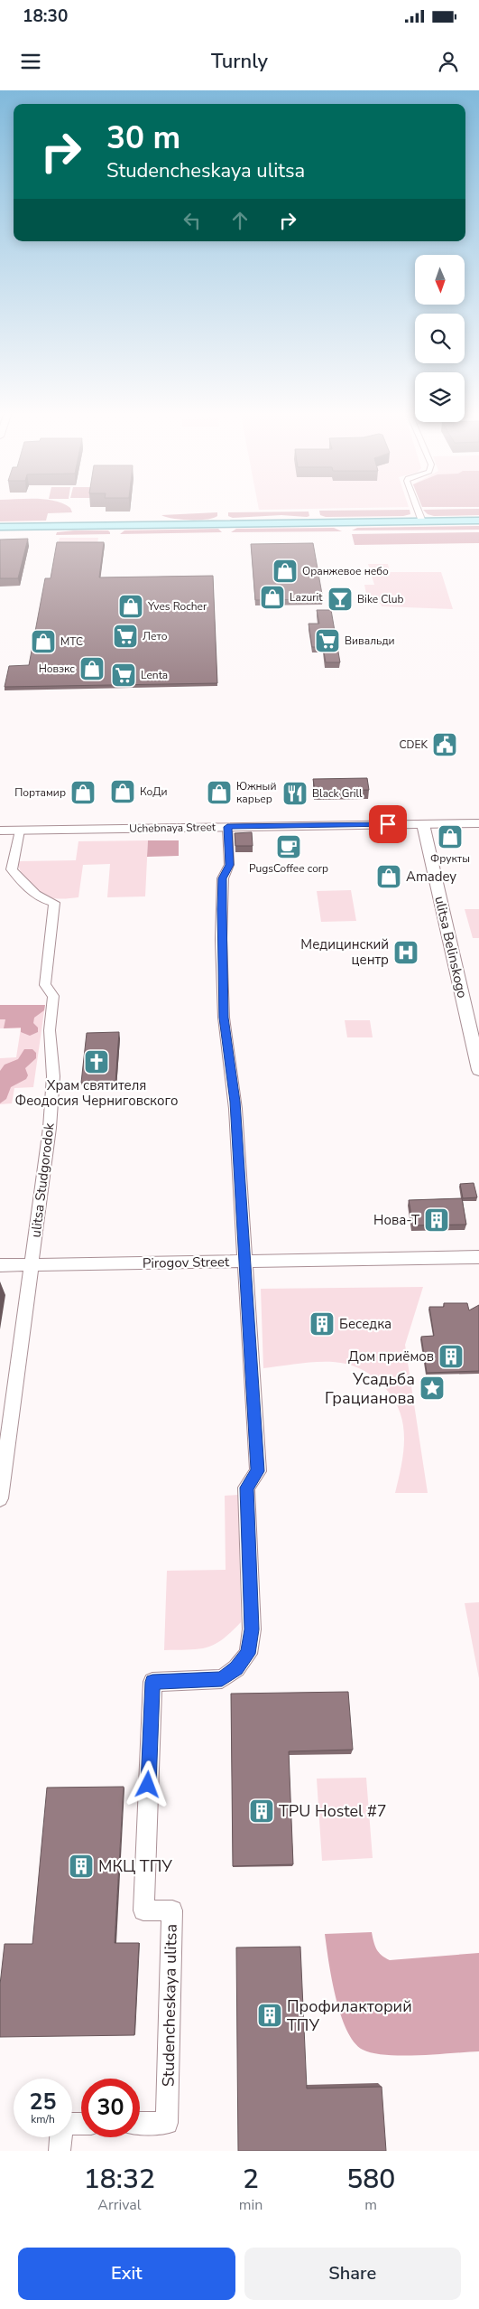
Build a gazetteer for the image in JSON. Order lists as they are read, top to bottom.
{
  "streets": {
    "main road": ["Uchebnaya Street"],
    "street": [
      "ulitsa Belinskogo",
      "ulitsa Studgorodok",
      "Pirogov Street",
      "Studencheskaya ulitsa"
    ]
  },
  "crossings": [
    ["Uchebnaya Street", "ulitsa Belinskogo"],
    ["Uchebnaya Street", "ulitsa Studgorodok"],
    ["Uchebnaya Street", "Studencheskaya ulitsa"],
    ["ulitsa Studgorodok", "Pirogov Street"],
    ["Pirogov Street", "Studencheskaya ulitsa"]
  ],
  "places": {
    "shop": [
      "Оранжевое небо",
      "Lazurit",
      "Yves Rocher",
      "МТС",
      "Новэкс",
      "КоДи",
      "Портамир",
      "Южный карьер",
      "Фрукты",
      "Amadey"
    ],
    "bar": ["Bike Club"],
    "supermarket": ["Лето", "Вивальди", "Lenta"],
    "public building": ["CDEK"],
    "restaurant": ["Black Grill"],
    "cafe": ["PugsCoffee corp"],
    "hospital": ["Медицинский центр"],
    "church": ["Храм святителя Феодосия Черниговского"],
    "building": [
      "Нова-Т",
      "Беседка",
      "Дом приёмов",
      "TPU Hostel #7",
      "МКЦ ТПУ",
      "Профилакторий ТПУ"
    ],
    "place": ["Усадьба Грацианова"]
  },
  "north": "bottom",
  "page": {
    "status": "18:30",
    "header": "Turnly",
    "turn": ["30 m", "Studencheskaya ulitsa"],
    "speed": "25 km/h",
    "limit": "30",
    "eta": [
      "18:32",
      "Arrival",
      "2",
      "min",
      "580",
      "m"
    ],
    "buttons": ["Exit", "Share"]
  }
}
